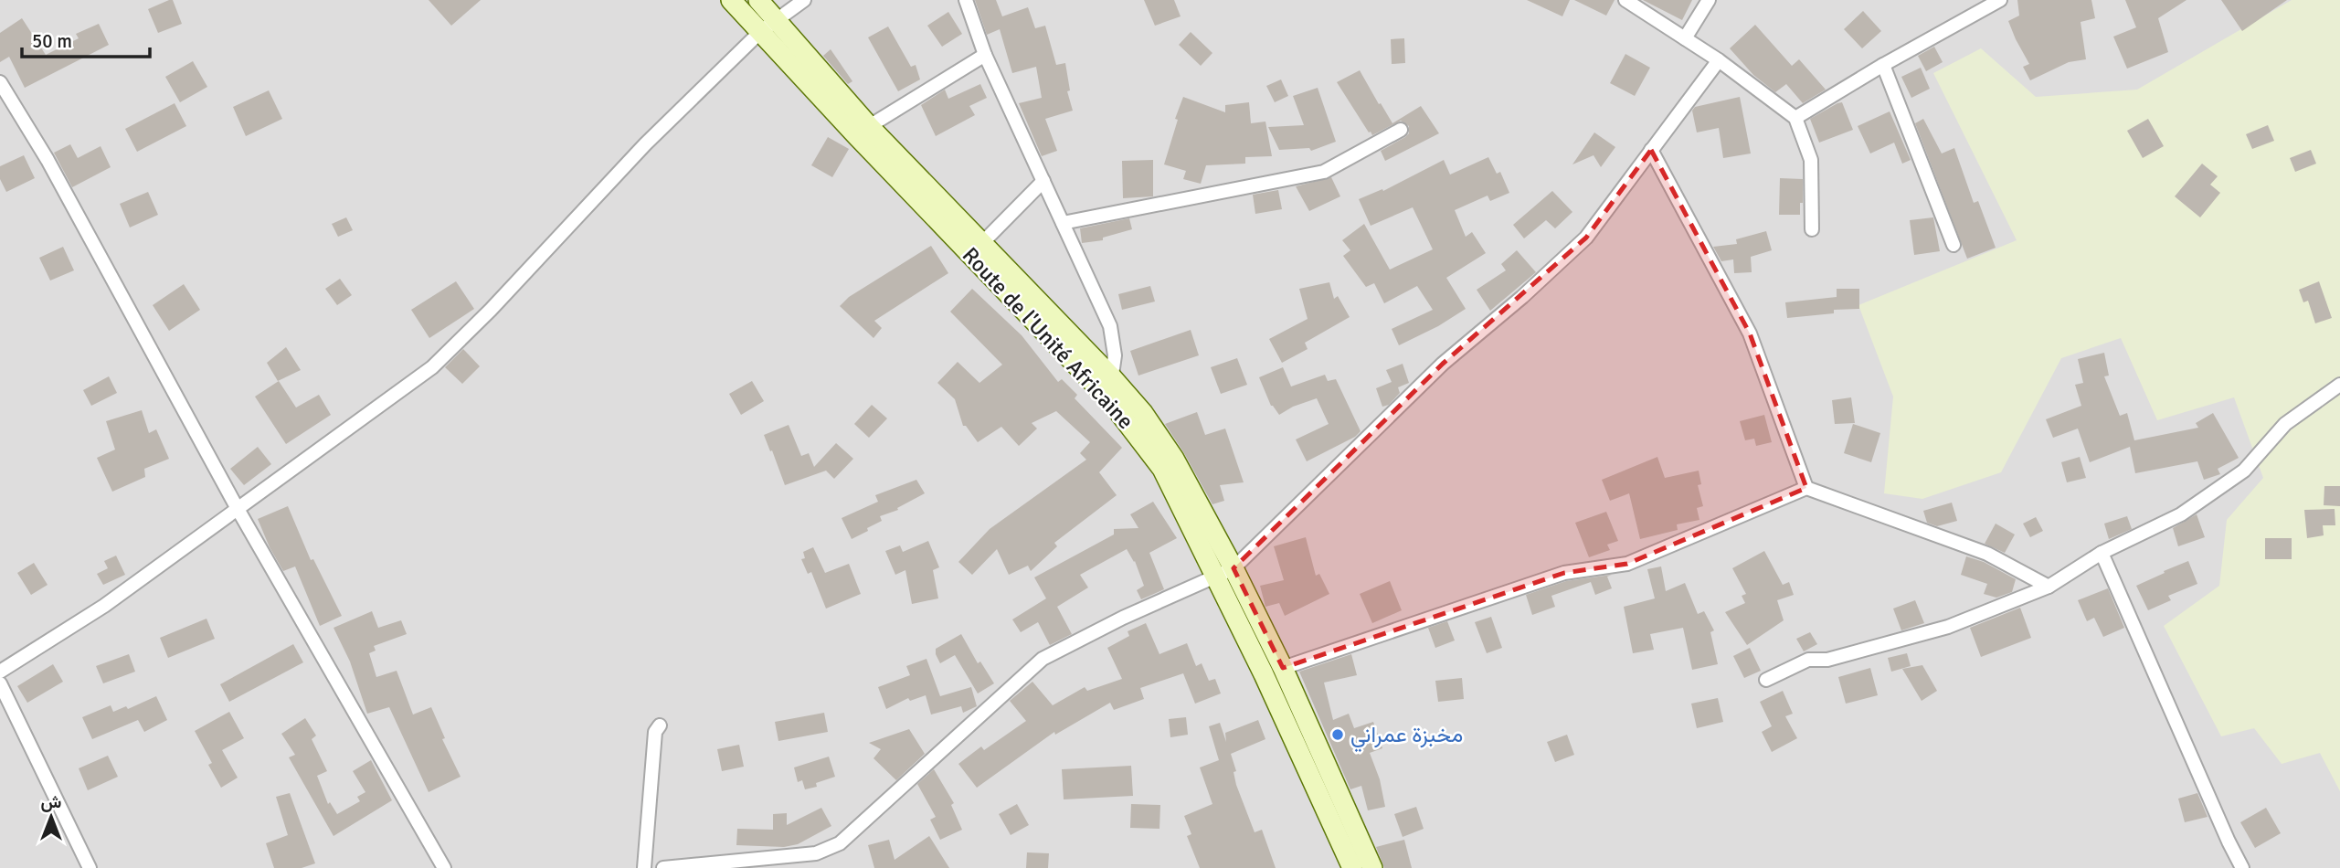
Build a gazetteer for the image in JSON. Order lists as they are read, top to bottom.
{
  "streets": {
    "main road": ["Route de l'Unité Africaine"]
  },
  "places": ["مخبزة عمراني"],
  "scale_bar": "50 m",
  "north": "top"
}
